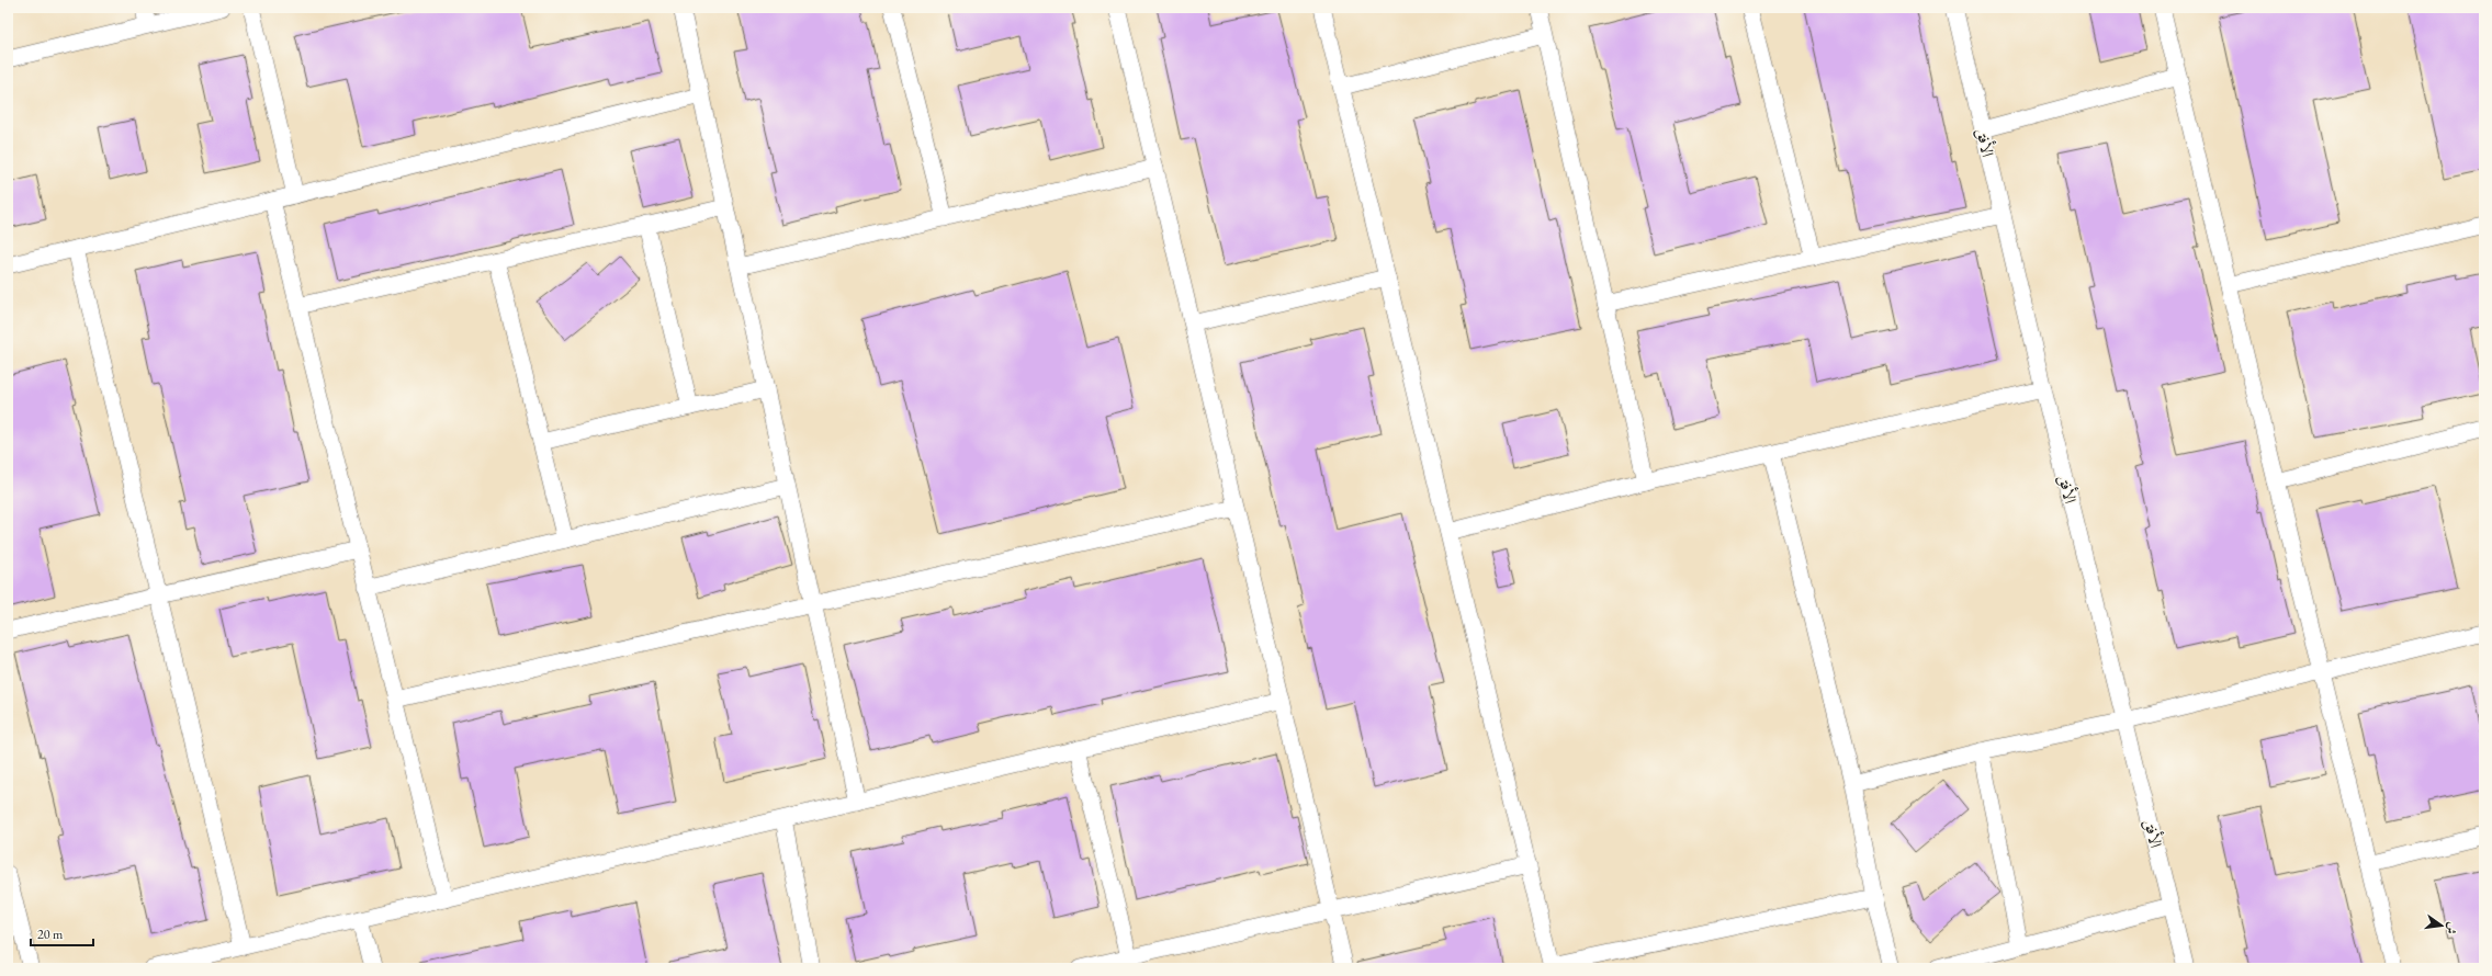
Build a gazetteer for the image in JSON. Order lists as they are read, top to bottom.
{
  "streets": {
    "street": ["الأفق"]
  },
  "scale_bar": "20 m",
  "north": "right"
}
